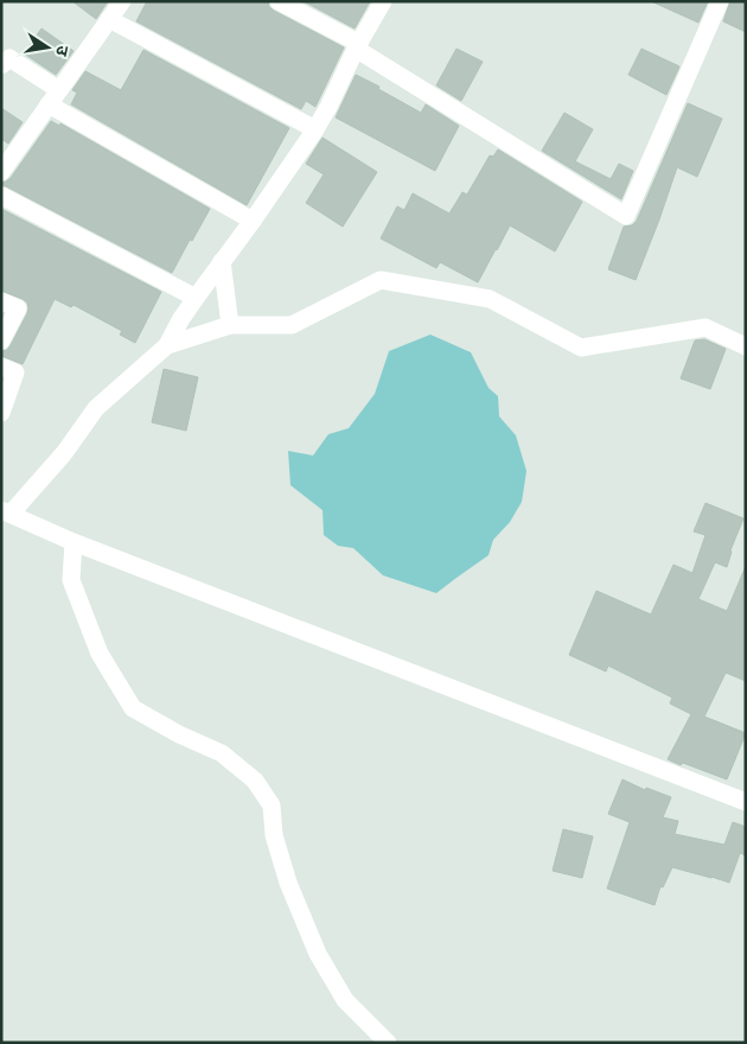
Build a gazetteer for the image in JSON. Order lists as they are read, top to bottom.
{
  "north": "right"
}
